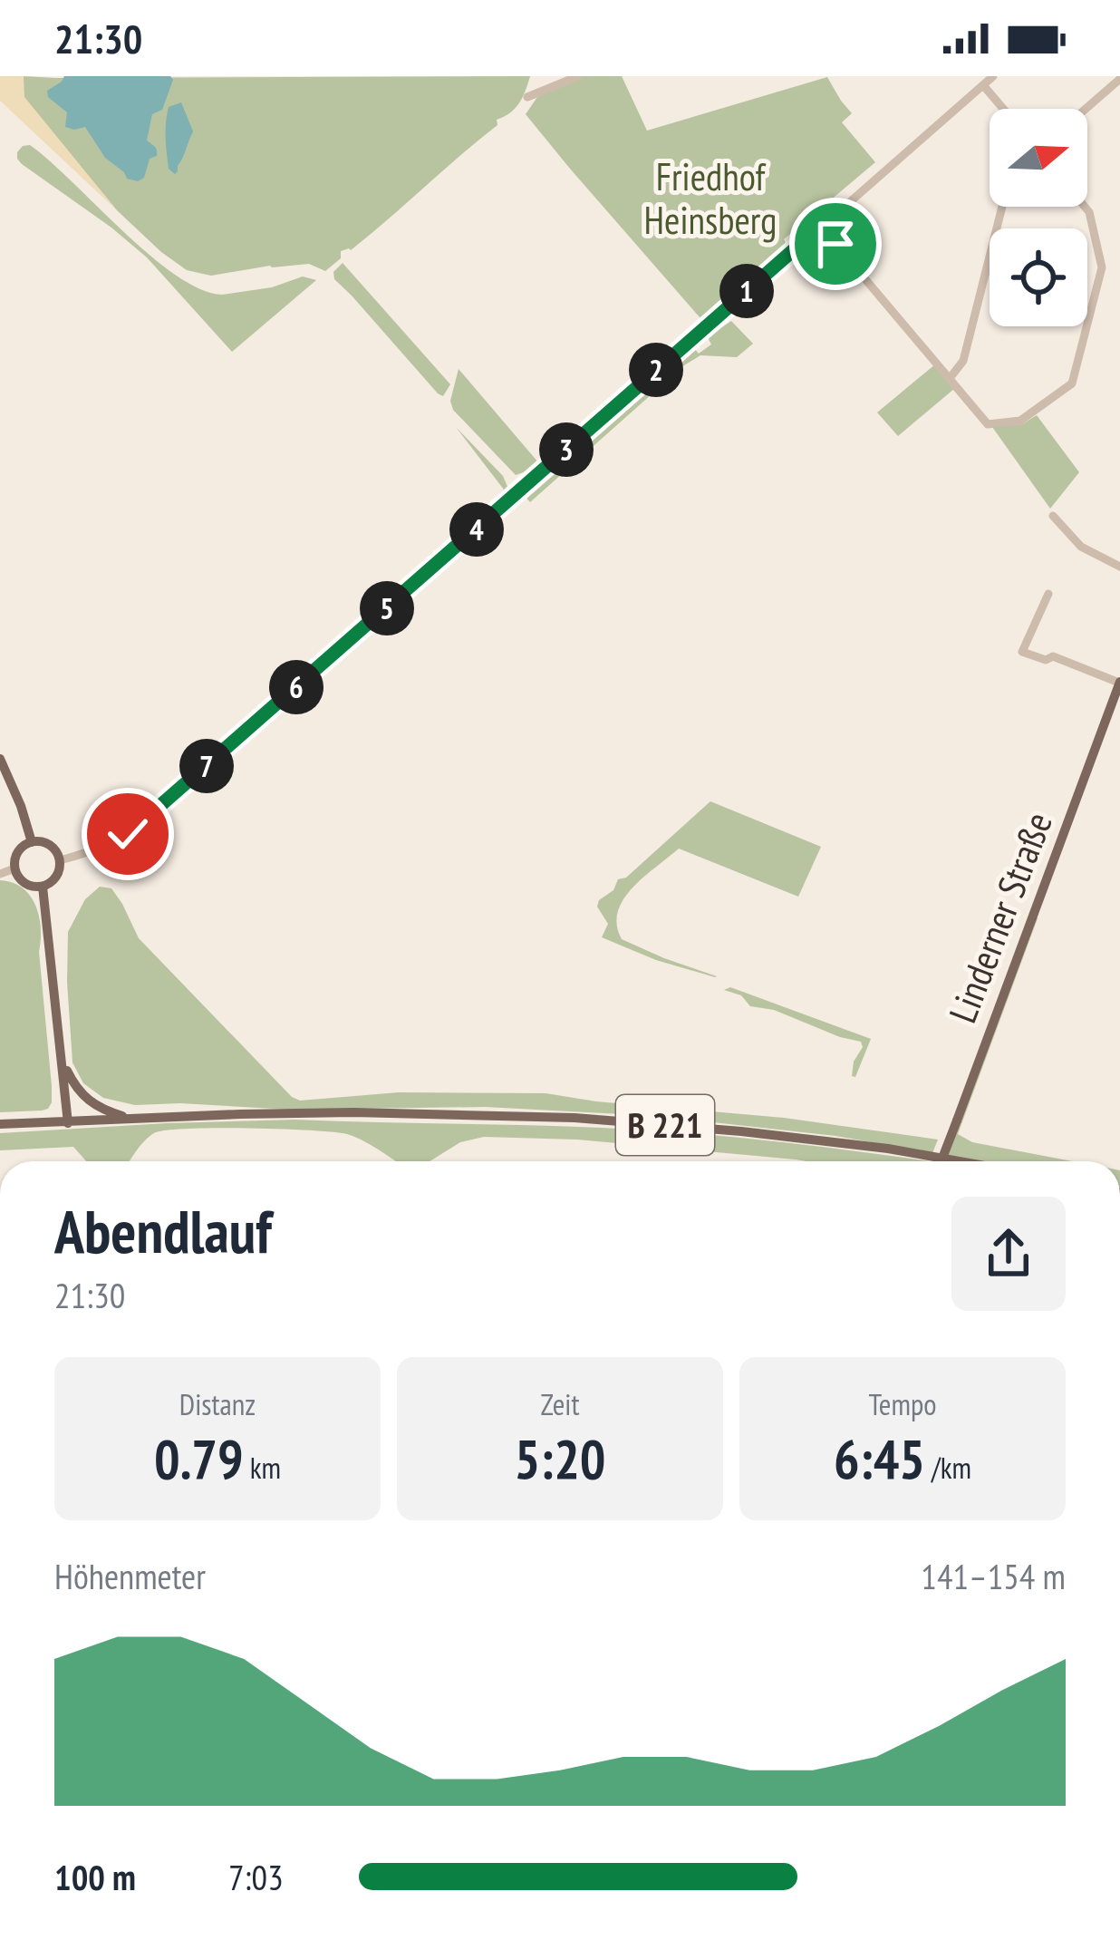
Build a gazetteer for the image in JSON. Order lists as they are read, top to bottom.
{
  "streets": {
    "main road": ["Linderner Straße", "B 221"]
  },
  "parks": ["Friedhof Heinsberg"],
  "north": "right",
  "page": {
    "status": "21:30",
    "pins": [
      "1",
      "2",
      "3",
      "4",
      "5",
      "6",
      "7"
    ],
    "heading": ["Abendlauf", "21:30"],
    "stats": [
      ["Distanz", "0.79 km"],
      ["Zeit", "5:20"],
      ["Tempo", "6:45 /km"]
    ],
    "chart": ["Höhenmeter", "141–154 m"],
    "list": [
      {
        "name": "100 m",
        "note": "7:03"
      }
    ]
  }
}
